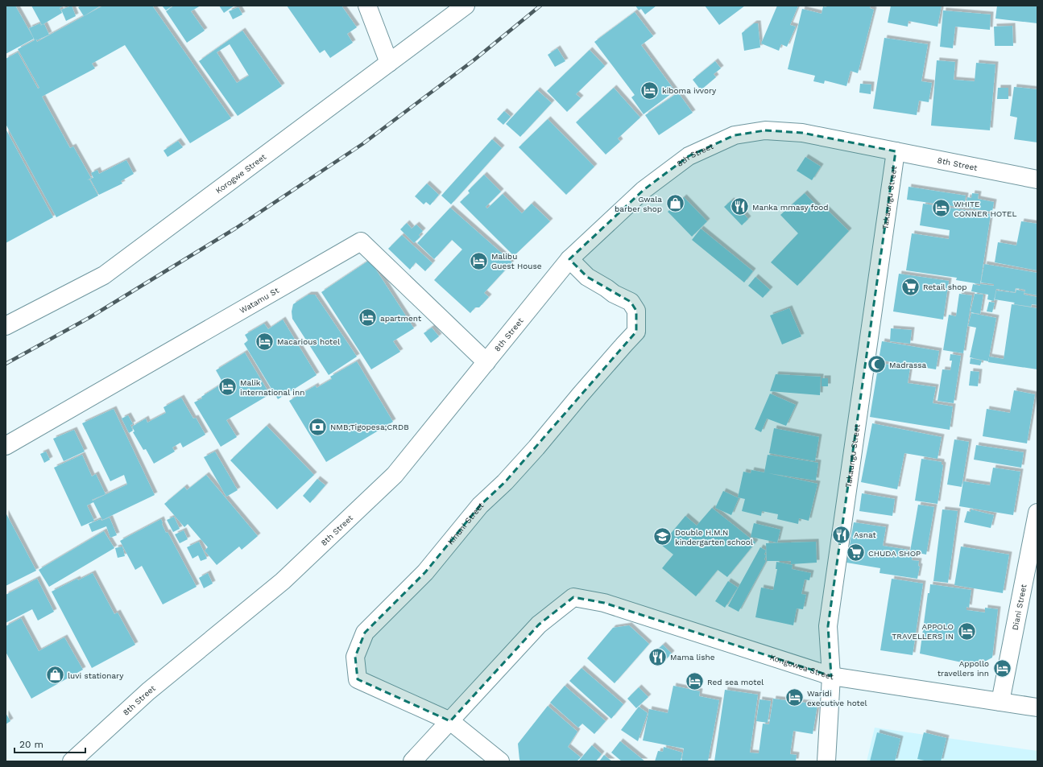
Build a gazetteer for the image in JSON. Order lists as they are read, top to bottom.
{
  "streets": {
    "street": [
      "8th Street",
      "Korogwe Street",
      "Takaungu Street",
      "Watamu St",
      "Kinuni Street",
      "Diani Street",
      "Kongowea Street"
    ]
  },
  "crossings": [
    ["8th Street", "Takaungu Street"],
    ["8th Street", "Watamu St"],
    ["8th Street", "Kinuni Street"],
    ["Takaungu Street", "Kongowea Street"],
    ["Kinuni Street", "Kongowea Street"],
    ["Diani Street", "Kongowea Street"]
  ],
  "places": {
    "hotel": [
      "kiboma ivvory",
      "WHITE CONNER HOTEL",
      "Malibu Guest House",
      "apartment",
      "Macarious hotel",
      "Malik international inn",
      "APPOLO TRAVELLERS IN",
      "Appollo travellers inn",
      "Red sea motel",
      "Waridi executive hotel"
    ],
    "shop": ["Gwala barber shop", "luvi stationary"],
    "restaurant": ["Manka mmasy food", "Asnat", "Mama lishe"],
    "supermarket": ["Retail shop", "CHUDA SHOP"],
    "mosque": ["Madrassa"],
    "bank": ["NMB;Tigopesa;CRDB"],
    "school or university": ["Double H.M.N kindergarten school"]
  },
  "scale_bar": "20 m"
}
